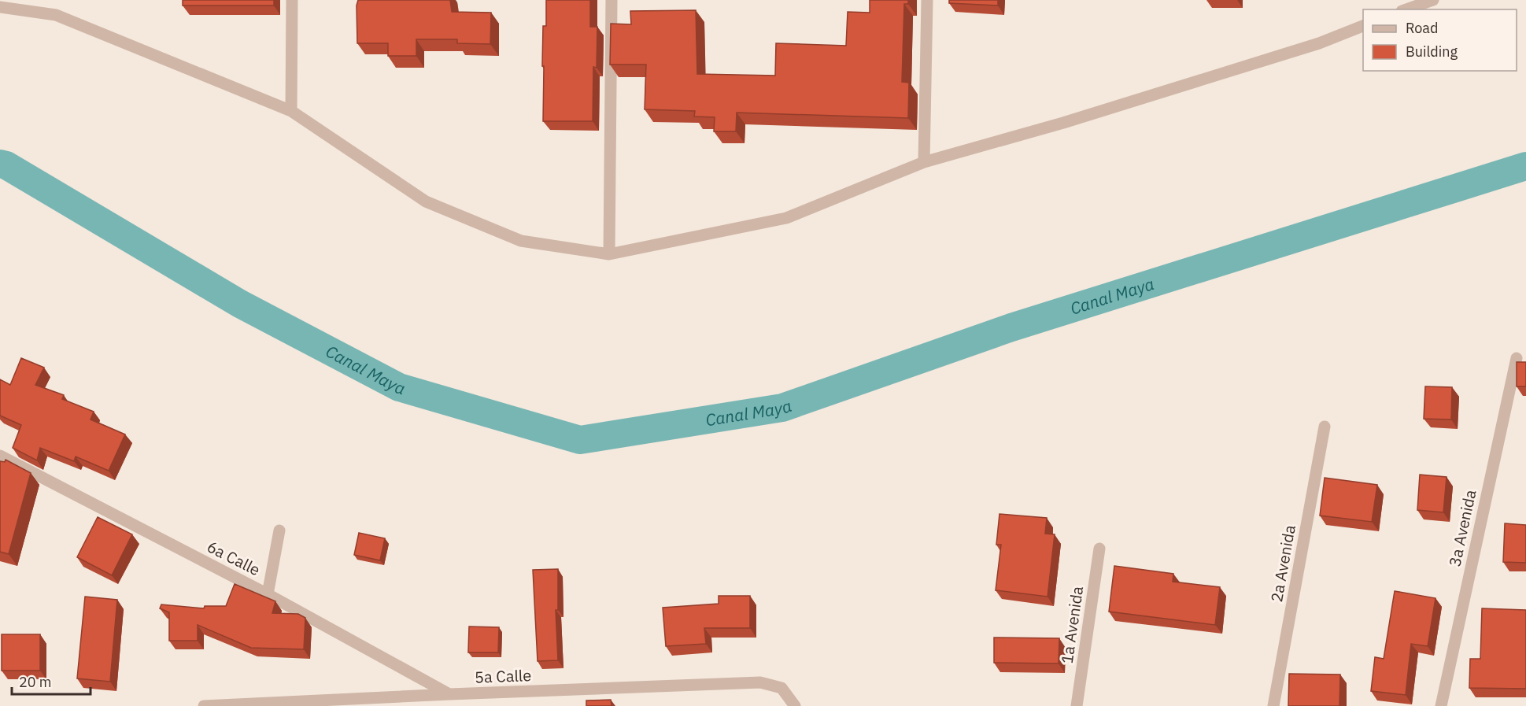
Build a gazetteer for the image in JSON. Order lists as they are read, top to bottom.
{
  "streets": {
    "street": [
      "3a Avenida",
      "6a Calle",
      "2a Avenida",
      "1a Avenida",
      "5a Calle"
    ]
  },
  "crossings": [
    ["6a Calle", "5a Calle"]
  ],
  "water": ["Canal Maya"],
  "legend": ["Road", "Building"],
  "scale_bar": "20 m"
}
